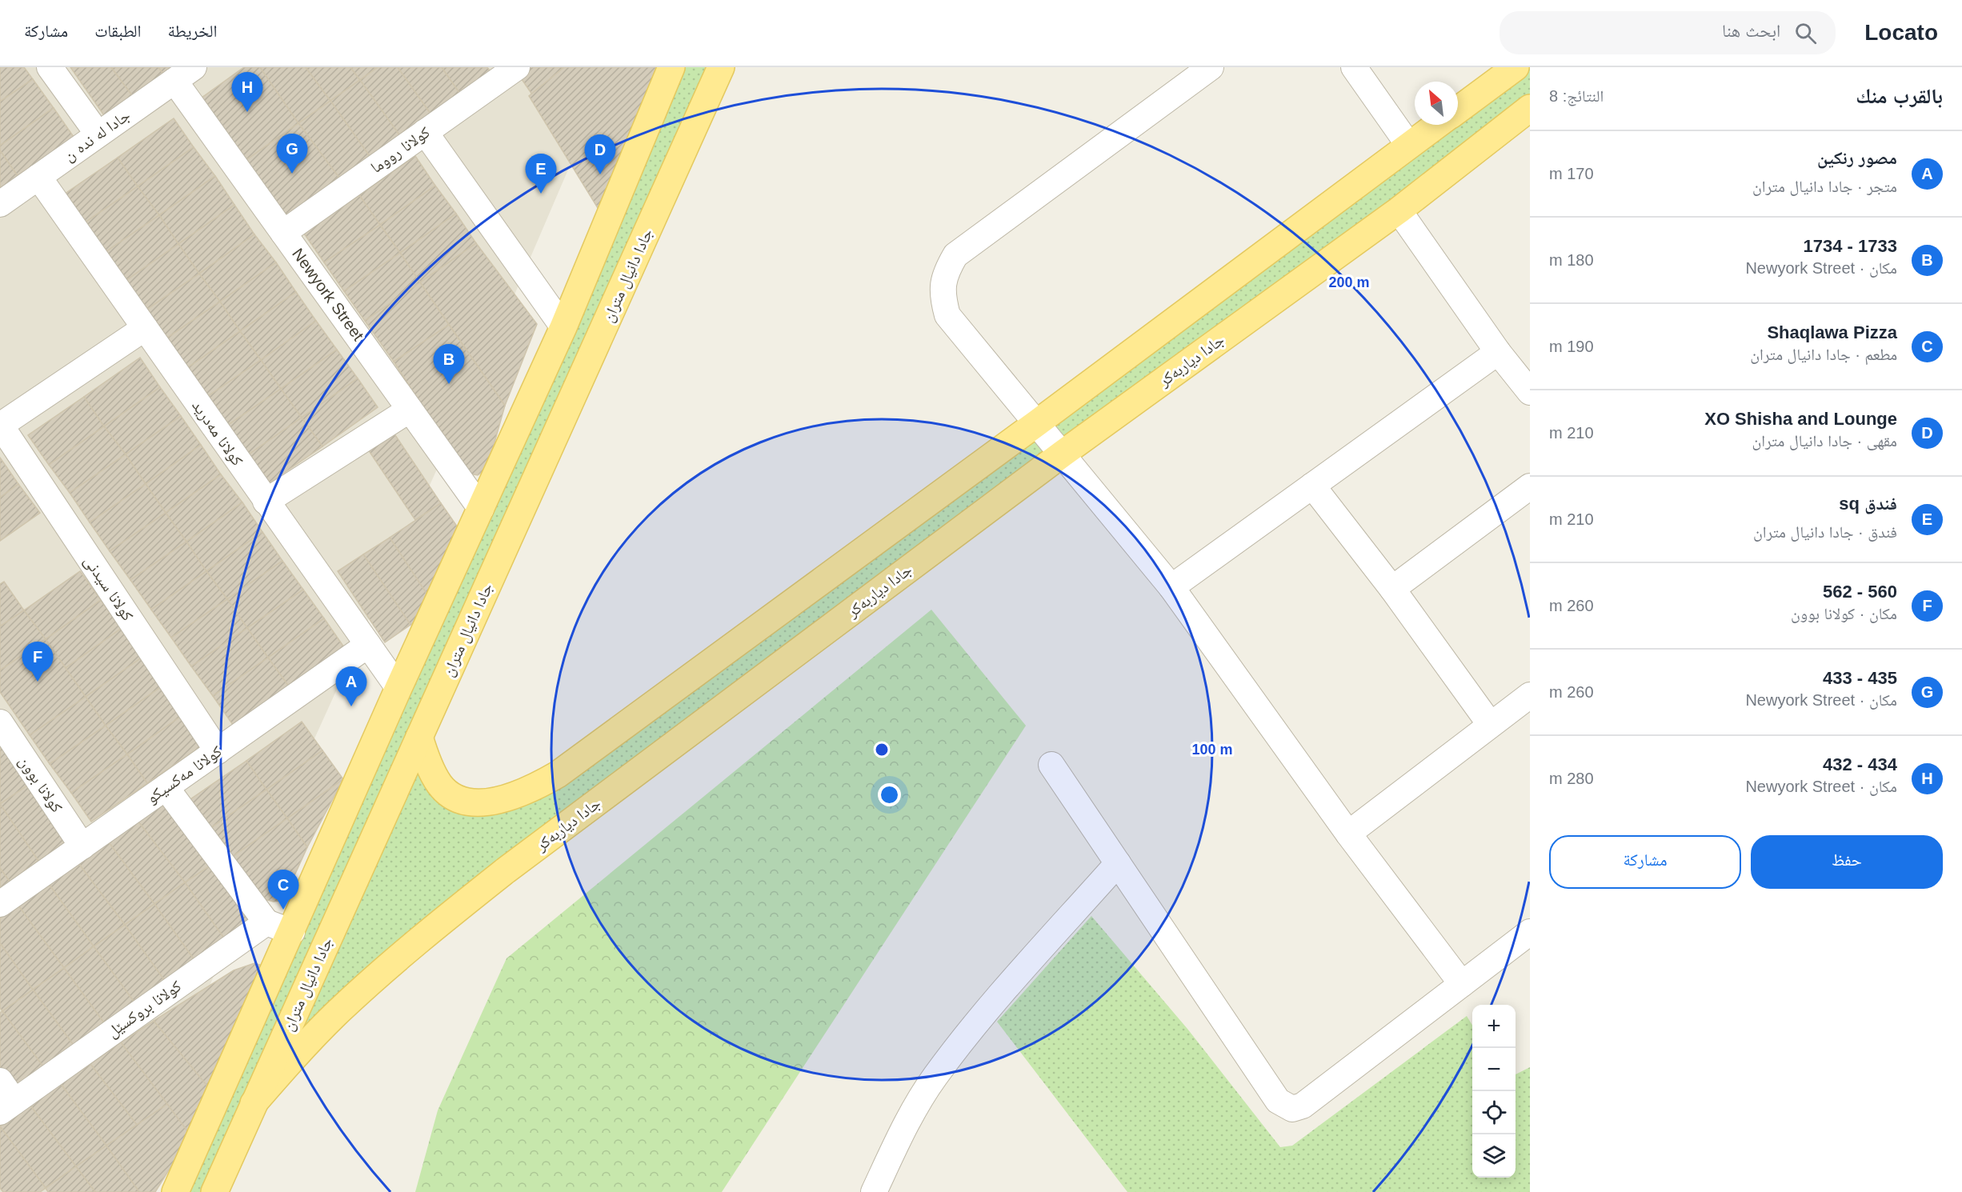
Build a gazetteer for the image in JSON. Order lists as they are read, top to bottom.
{
  "streets": {
    "main road": ["جادا دانيال متران", "جادا دیاربه‌كر"],
    "street": [
      "جادا له نده ن",
      "كولانا رووما",
      "Newyork Street",
      "كولانا مه‌درید",
      "كولانا سيدنى",
      "كولانا مەکسیکو",
      "كولانا بوون",
      "كولانا بروکسێل"
    ]
  },
  "crossings": [
    ["جادا له نده ن", "Newyork Street"],
    ["جادا له نده ن", "كولانا مه‌درید"],
    ["كولانا رووما", "Newyork Street"],
    ["جادا دانيال متران", "جادا دیاربه‌كر"],
    ["كولانا مه‌درید", "كولانا مەکسیکو"],
    ["كولانا سيدنى", "كولانا مەکسیکو"],
    ["كولانا مەکسیکو", "كولانا بوون"]
  ],
  "north": "top left",
  "page": {
    "header": "Locato",
    "search": "ابحث هنا",
    "nav": ["الخريطة", "الطبقات", "مشاركة"],
    "heading": ["بالقرب منك", "النتائج: 8"],
    "pins": [
      "H",
      "G",
      "D",
      "E",
      "B",
      "F",
      "A",
      "C"
    ],
    "list": [
      {
        "mark": "A",
        "name": "مصور رنكين",
        "note": "متجر · جادا دانيال متران",
        "value": "170 m"
      },
      {
        "mark": "B",
        "name": "1733 - 1734",
        "note": "مكان · Newyork Street",
        "value": "180 m"
      },
      {
        "mark": "C",
        "name": "Shaqlawa Pizza",
        "note": "مطعم · جادا دانيال متران",
        "value": "190 m"
      },
      {
        "mark": "D",
        "name": "XO Shisha and Lounge",
        "note": "مقهى · جادا دانيال متران",
        "value": "210 m"
      },
      {
        "mark": "E",
        "name": "فندق sq",
        "note": "فندق · جادا دانيال متران",
        "value": "210 m"
      },
      {
        "mark": "F",
        "name": "560 - 562",
        "note": "مكان · كولانا بوون",
        "value": "260 m"
      },
      {
        "mark": "G",
        "name": "435 - 433",
        "note": "مكان · Newyork Street",
        "value": "260 m"
      },
      {
        "mark": "H",
        "name": "434 - 432",
        "note": "مكان · Newyork Street",
        "value": "280 m"
      }
    ],
    "buttons": ["حفظ", "مشاركة"],
    "map_buttons": ["+", "−"]
  },
  "rings": ["200 m", "100 m"]
}
